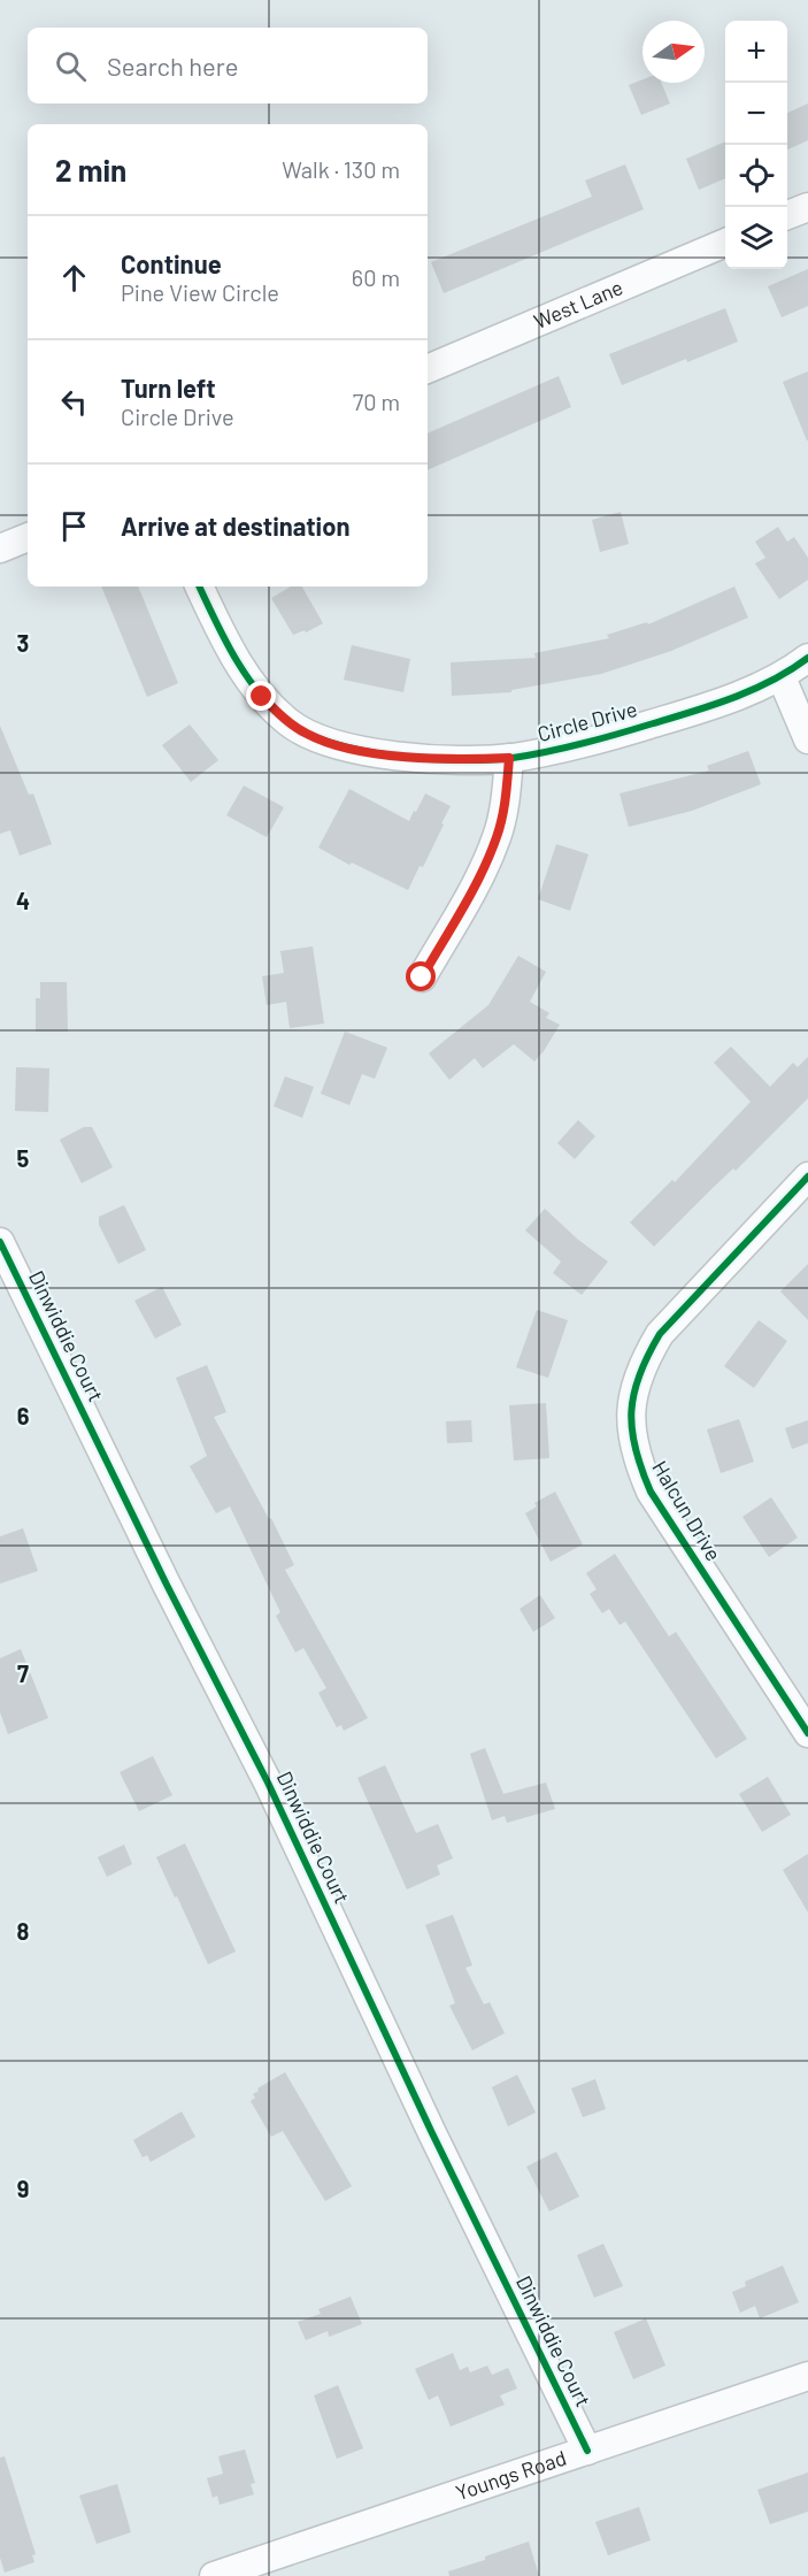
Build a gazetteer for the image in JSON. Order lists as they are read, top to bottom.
{
  "streets": {
    "street": [
      "West Lane",
      "Circle Drive",
      "Dinwiddie Court",
      "Halcun Drive",
      "Youngs Road"
    ]
  },
  "crossings": [
    ["Dinwiddie Court", "Youngs Road"]
  ],
  "north": "right",
  "page": {
    "map_buttons": ["+", "−"],
    "search": "Search here",
    "heading": ["2 min", "Walk · 130 m"],
    "list": [
      ["Continue", "Pine View Circle", "60 m"],
      ["Turn left", "Circle Drive", "70 m"],
      "Arrive at destination"
    ]
  },
  "grid": {
    "rows": [
      "3",
      "4",
      "5",
      "6",
      "7",
      "8",
      "9"
    ]
  }
}
